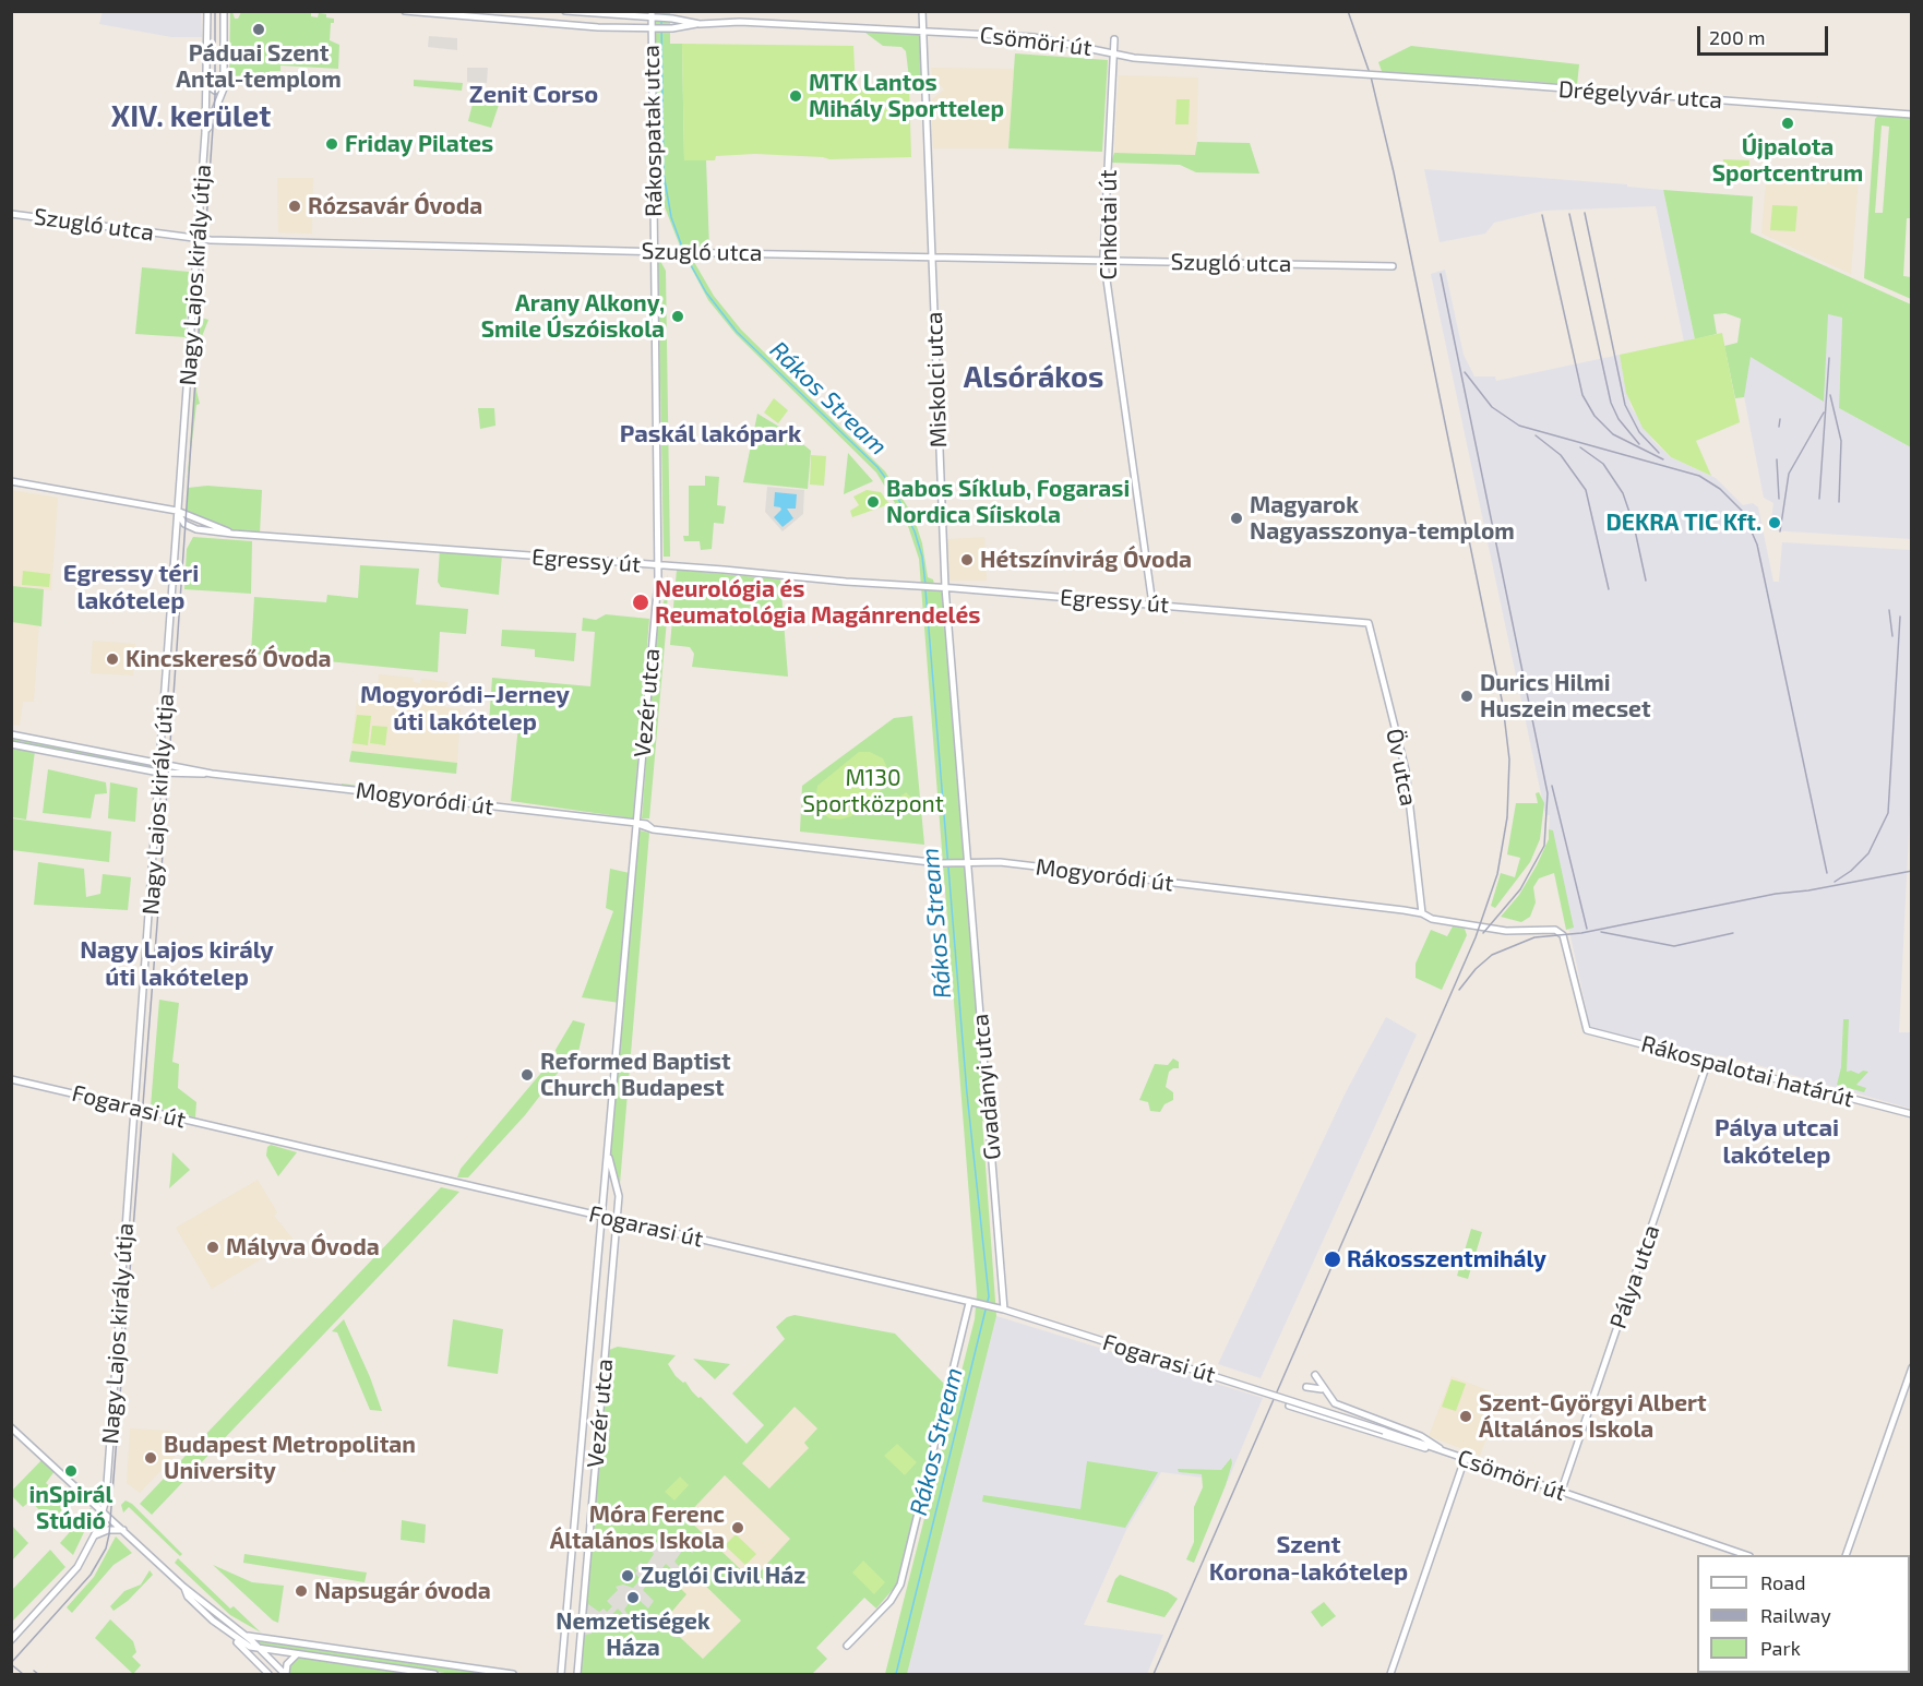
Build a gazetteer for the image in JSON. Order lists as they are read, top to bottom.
{
  "streets": {
    "street": [
      "Csömöri út",
      "Drégelyvár utca",
      "Rákospatak utca",
      "Szugló utca",
      "Cinkotai út",
      "Nagy Lajos király útja",
      "Miskolci utca",
      "Egressy út",
      "Vezér utca",
      "Öv utca",
      "Mogyoródi út",
      "Rákospalotai határút",
      "Gvadányi utca",
      "Fogarasi út",
      "Pálya utca"
    ]
  },
  "crossings": [
    ["Csömöri út", "Drégelyvár utca"],
    ["Csömöri út", "Rákospatak utca"],
    ["Csömöri út", "Cinkotai út"],
    ["Csömöri út", "Miskolci utca"],
    ["Csömöri út", "Fogarasi út"],
    ["Csömöri út", "Pálya utca"],
    ["Rákospatak utca", "Szugló utca"],
    ["Rákospatak utca", "Vezér utca"],
    ["Szugló utca", "Cinkotai út"],
    ["Szugló utca", "Nagy Lajos király útja"],
    ["Szugló utca", "Miskolci utca"],
    ["Szugló utca", "Vezér utca"],
    ["Cinkotai út", "Egressy út"],
    ["Nagy Lajos király útja", "Egressy út"],
    ["Nagy Lajos király útja", "Mogyoródi út"],
    ["Nagy Lajos király útja", "Fogarasi út"],
    ["Miskolci utca", "Egressy út"],
    ["Miskolci utca", "Mogyoródi út"],
    ["Miskolci utca", "Gvadányi utca"],
    ["Egressy út", "Vezér utca"],
    ["Egressy út", "Öv utca"],
    ["Vezér utca", "Mogyoródi út"],
    ["Vezér utca", "Fogarasi út"],
    ["Öv utca", "Mogyoródi út"],
    ["Mogyoródi út", "Rákospalotai határút"],
    ["Mogyoródi út", "Gvadányi utca"],
    ["Rákospalotai határút", "Pálya utca"],
    ["Gvadányi utca", "Fogarasi út"]
  ],
  "districts": [
    "Zenit Corso",
    "XIV. kerület",
    "Alsórákos",
    "Paskál lakópark",
    "Egressy téri lakótelep",
    "Mogyoródi–Jerney úti lakótelep",
    "Nagy Lajos király úti lakótelep",
    "Pálya utcai lakótelep",
    "Szent Korona-lakótelep"
  ],
  "water": ["Rákos Stream"],
  "parks": ["M130 Sportközpont"],
  "places": [
    "Páduai Szent Antal-templom",
    "MTK Lantos Mihály Sporttelep",
    "Újpalota Sportcentrum",
    "Friday Pilates",
    "Rózsavár Óvoda",
    "Arany Alkony, Smile Úszóiskola",
    "Babos Síklub, Fogarasi Nordica Síiskola",
    "Magyarok Nagyasszonya-templom",
    "DEKRA TIC Kft.",
    "Hétszínvirág Óvoda",
    "Neurológia és Reumatológia Magánrendelés",
    "Kincskereső Óvoda",
    "Durics Hilmi Huszein mecset",
    "Reformed Baptist Church Budapest",
    "Mályva Óvoda",
    "Rákosszentmihály",
    "Szent-Györgyi Albert Általános Iskola",
    "Budapest Metropolitan University",
    "inSpirál Stúdió",
    "Móra Ferenc Általános Iskola",
    "Zuglói Civil Ház",
    "Napsugár óvoda",
    "Nemzetiségek Háza"
  ],
  "legend": ["Road", "Railway", "Park"],
  "scale_bar": "200 m"
}
